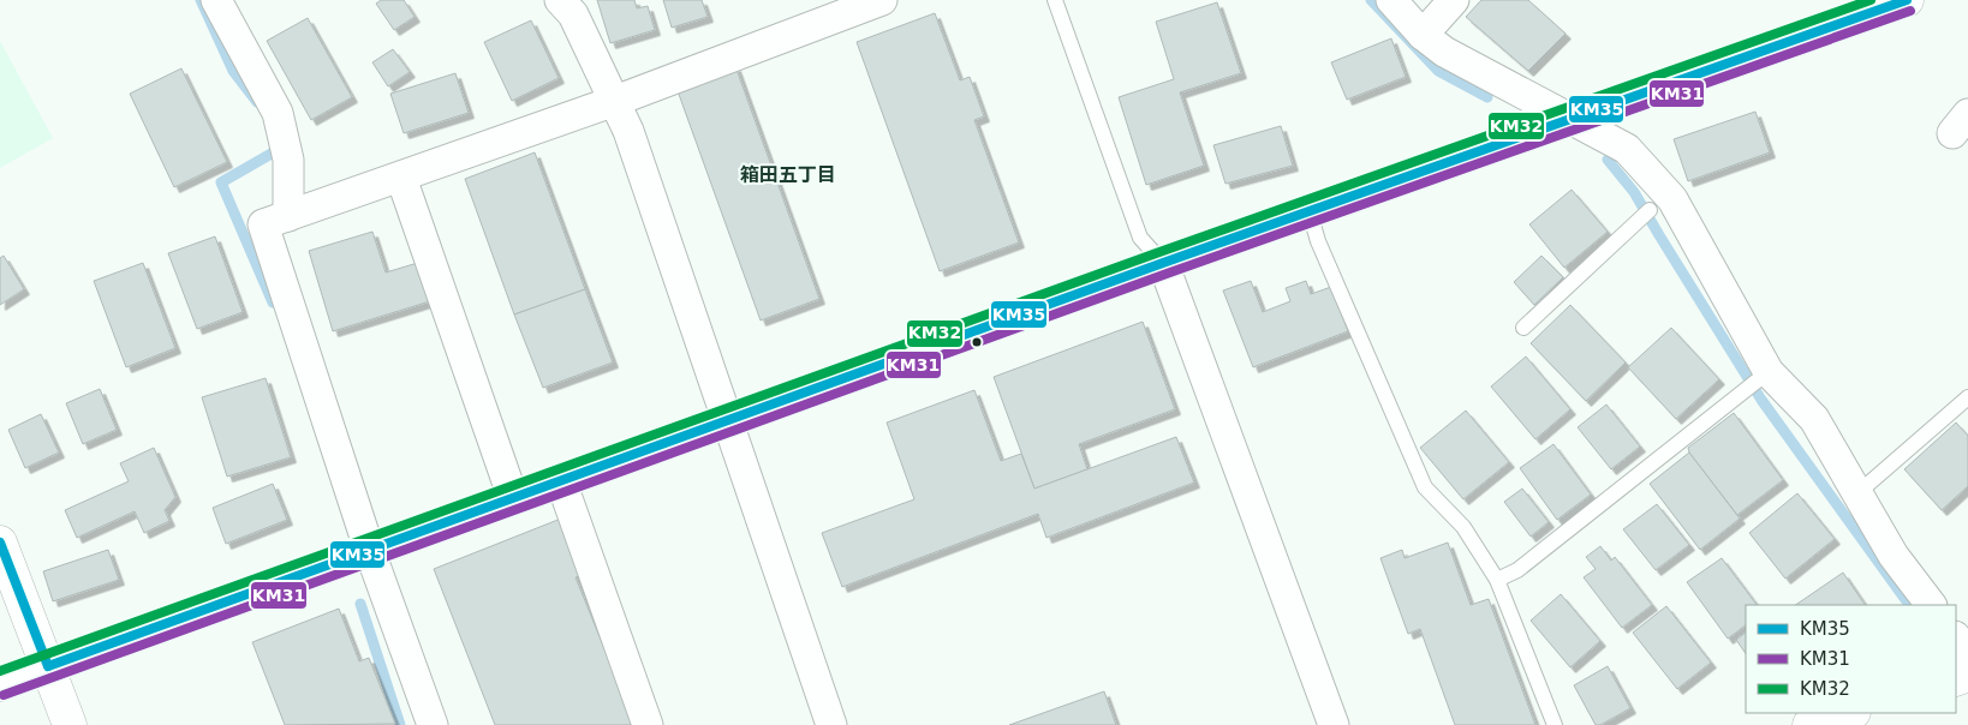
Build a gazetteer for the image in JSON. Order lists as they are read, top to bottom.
{
  "districts": ["箱田五丁目"],
  "lines": ["transit line KM35", "transit line KM32", "transit line KM31"],
  "legend": ["KM35", "KM31", "KM32"]
}
